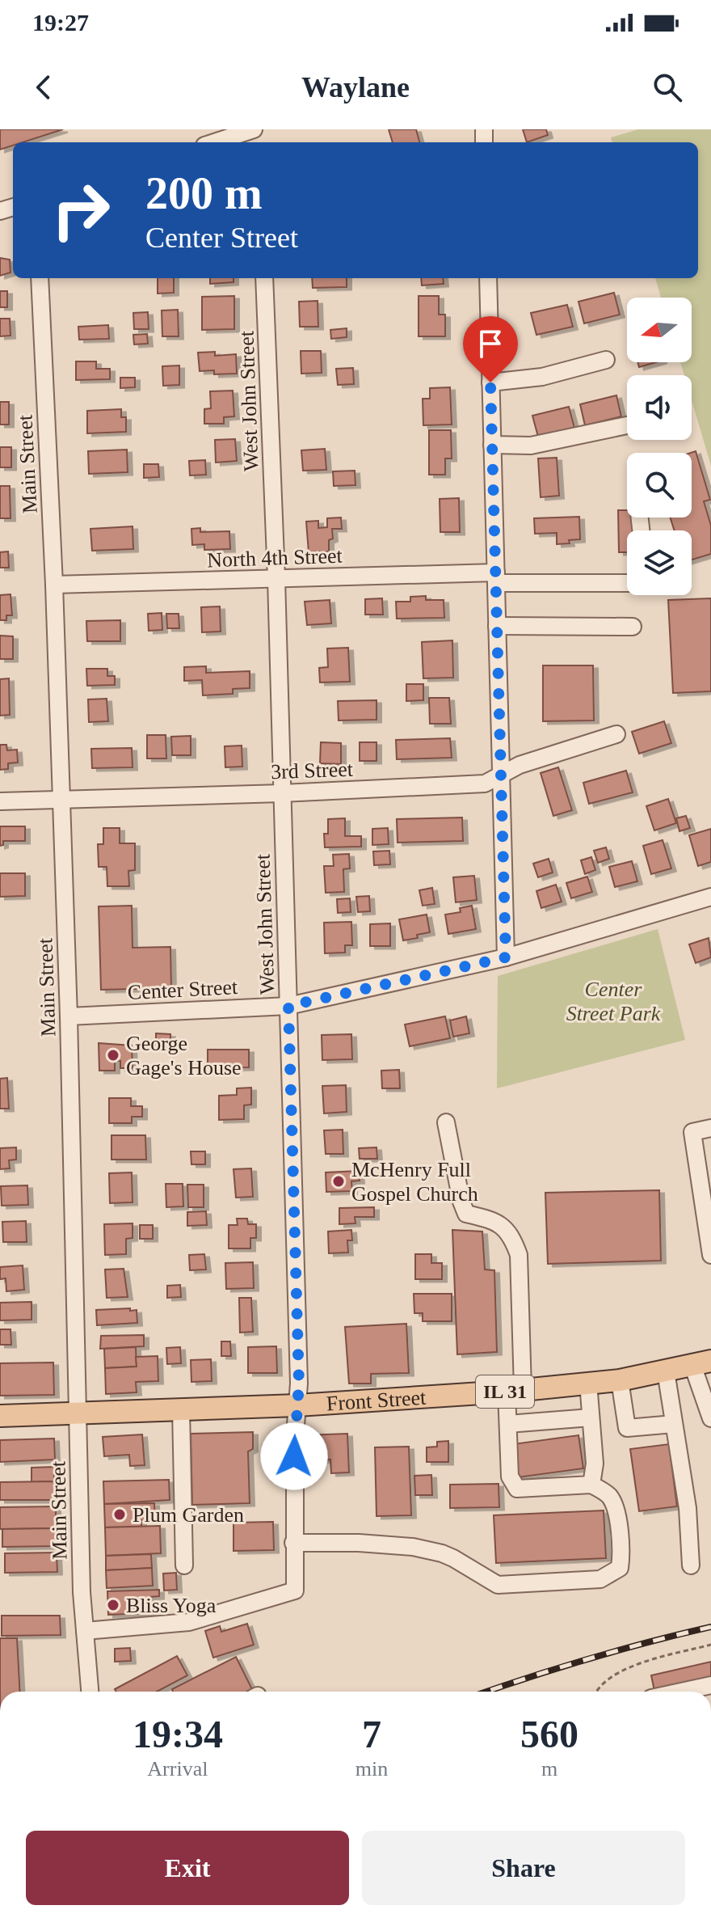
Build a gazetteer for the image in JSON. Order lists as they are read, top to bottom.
{
  "streets": {
    "main road": ["IL 31", "Front Street"],
    "street": [
      "West John Street",
      "Main Street",
      "North 4th Street",
      "3rd Street",
      "Center Street"
    ]
  },
  "crossings": [
    ["West John Street", "Main Street"],
    ["West John Street", "North 4th Street"],
    ["West John Street", "3rd Street"],
    ["West John Street", "Center Street"],
    ["West John Street", "Front Street"],
    ["Main Street", "North 4th Street"],
    ["Main Street", "3rd Street"],
    ["Main Street", "Center Street"],
    ["Main Street", "Front Street"]
  ],
  "parks": ["Center Street Park"],
  "places": [
    "George Gage's House",
    "McHenry Full Gospel Church",
    "Plum Garden",
    "Bliss Yoga"
  ],
  "north": "left",
  "page": {
    "status": "19:27",
    "header": "Waylane",
    "turn": ["200 m", "Center Street"],
    "eta": [
      "19:34",
      "Arrival",
      "7",
      "min",
      "560",
      "m"
    ],
    "buttons": ["Exit", "Share"]
  }
}
